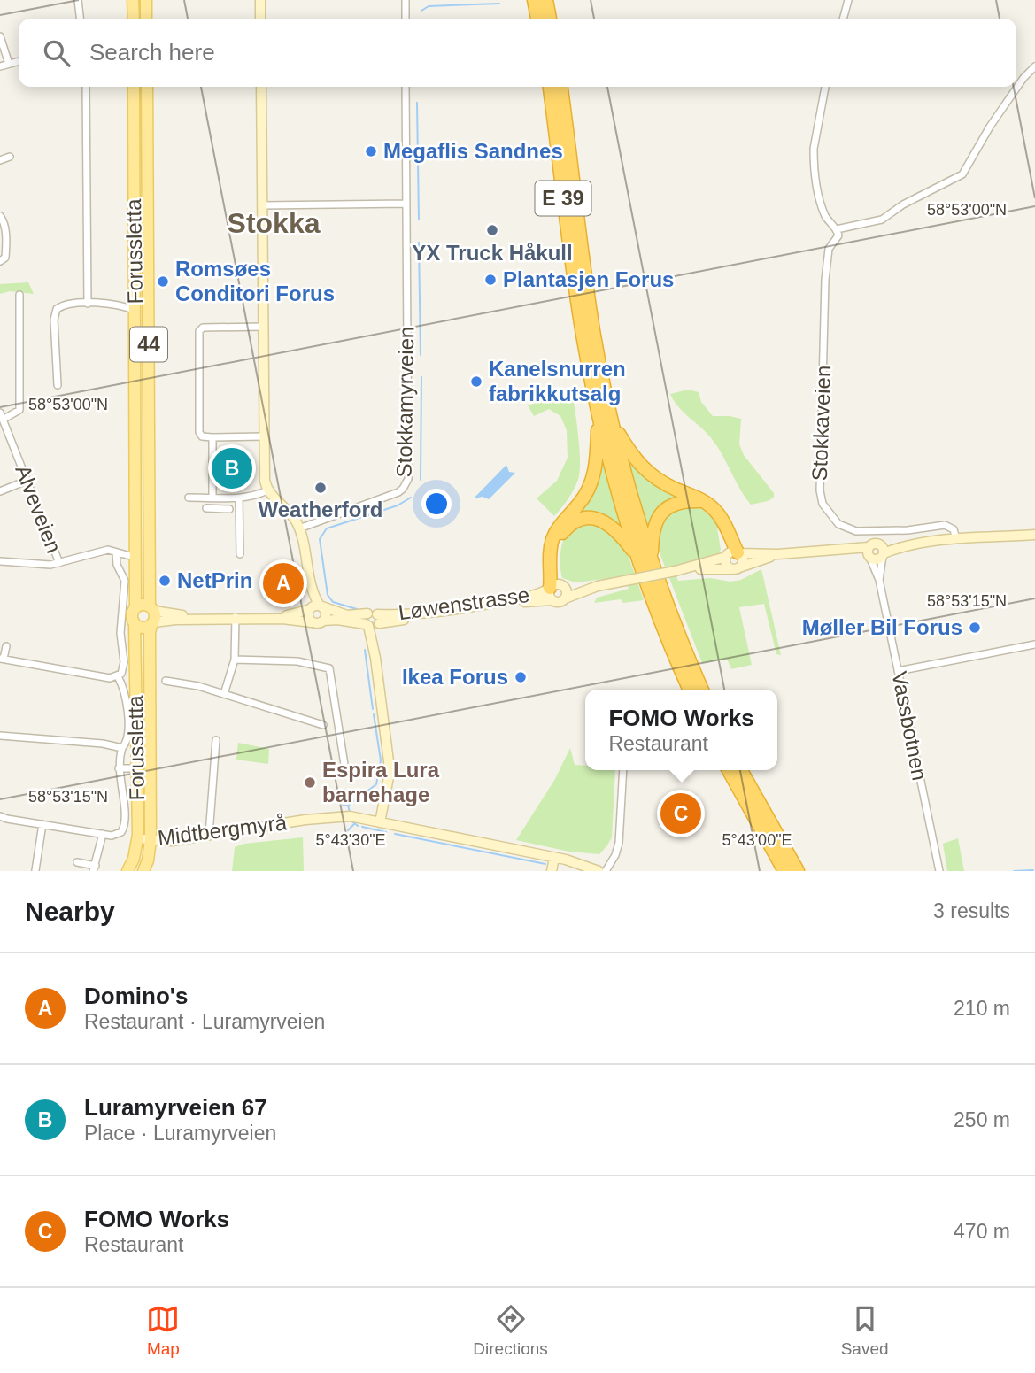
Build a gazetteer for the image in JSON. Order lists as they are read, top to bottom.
{
  "streets": {
    "highway": ["E 39"],
    "main road": ["Forussletta", "44"],
    "street": [
      "Stokkamyrveien",
      "Stokkaveien",
      "Alveveien",
      "Løwenstrasse",
      "Vassbotnen",
      "Midtbergmyrå"
    ]
  },
  "crossings": [
    ["E 39", "Løwenstrasse"],
    ["Forussletta", "44"],
    ["Forussletta", "Midtbergmyrå"],
    ["Stokkaveien", "Løwenstrasse"],
    ["Løwenstrasse", "Vassbotnen"]
  ],
  "districts": ["Stokka"],
  "places": [
    "Megaflis Sandnes",
    "YX Truck Håkull",
    "Plantasjen Forus",
    "Romsøes Conditori Forus",
    "Kanelsnurren fabrikkutsalg",
    "Weatherford",
    "NetPrin",
    "Møller Bil Forus",
    "Ikea Forus",
    "Espira Lura barnehage"
  ],
  "page": {
    "search": "Search here",
    "pins": ["B", "A", "C"],
    "popup": ["FOMO Works", "Restaurant"],
    "heading": ["Nearby", "3 results"],
    "list": [
      {
        "mark": "A",
        "name": "Domino's",
        "note": "Restaurant · Luramyrveien",
        "value": "210 m"
      },
      {
        "mark": "B",
        "name": "Luramyrveien 67",
        "note": "Place · Luramyrveien",
        "value": "250 m"
      },
      {
        "mark": "C",
        "name": "FOMO Works",
        "note": "Restaurant",
        "value": "470 m"
      }
    ],
    "nav": ["Map", "Directions", "Saved"]
  },
  "coordinates": [
    "58°53'00\"N",
    "58°53'15\"N",
    "5°43'30\"E",
    "5°43'00\"E"
  ]
}
